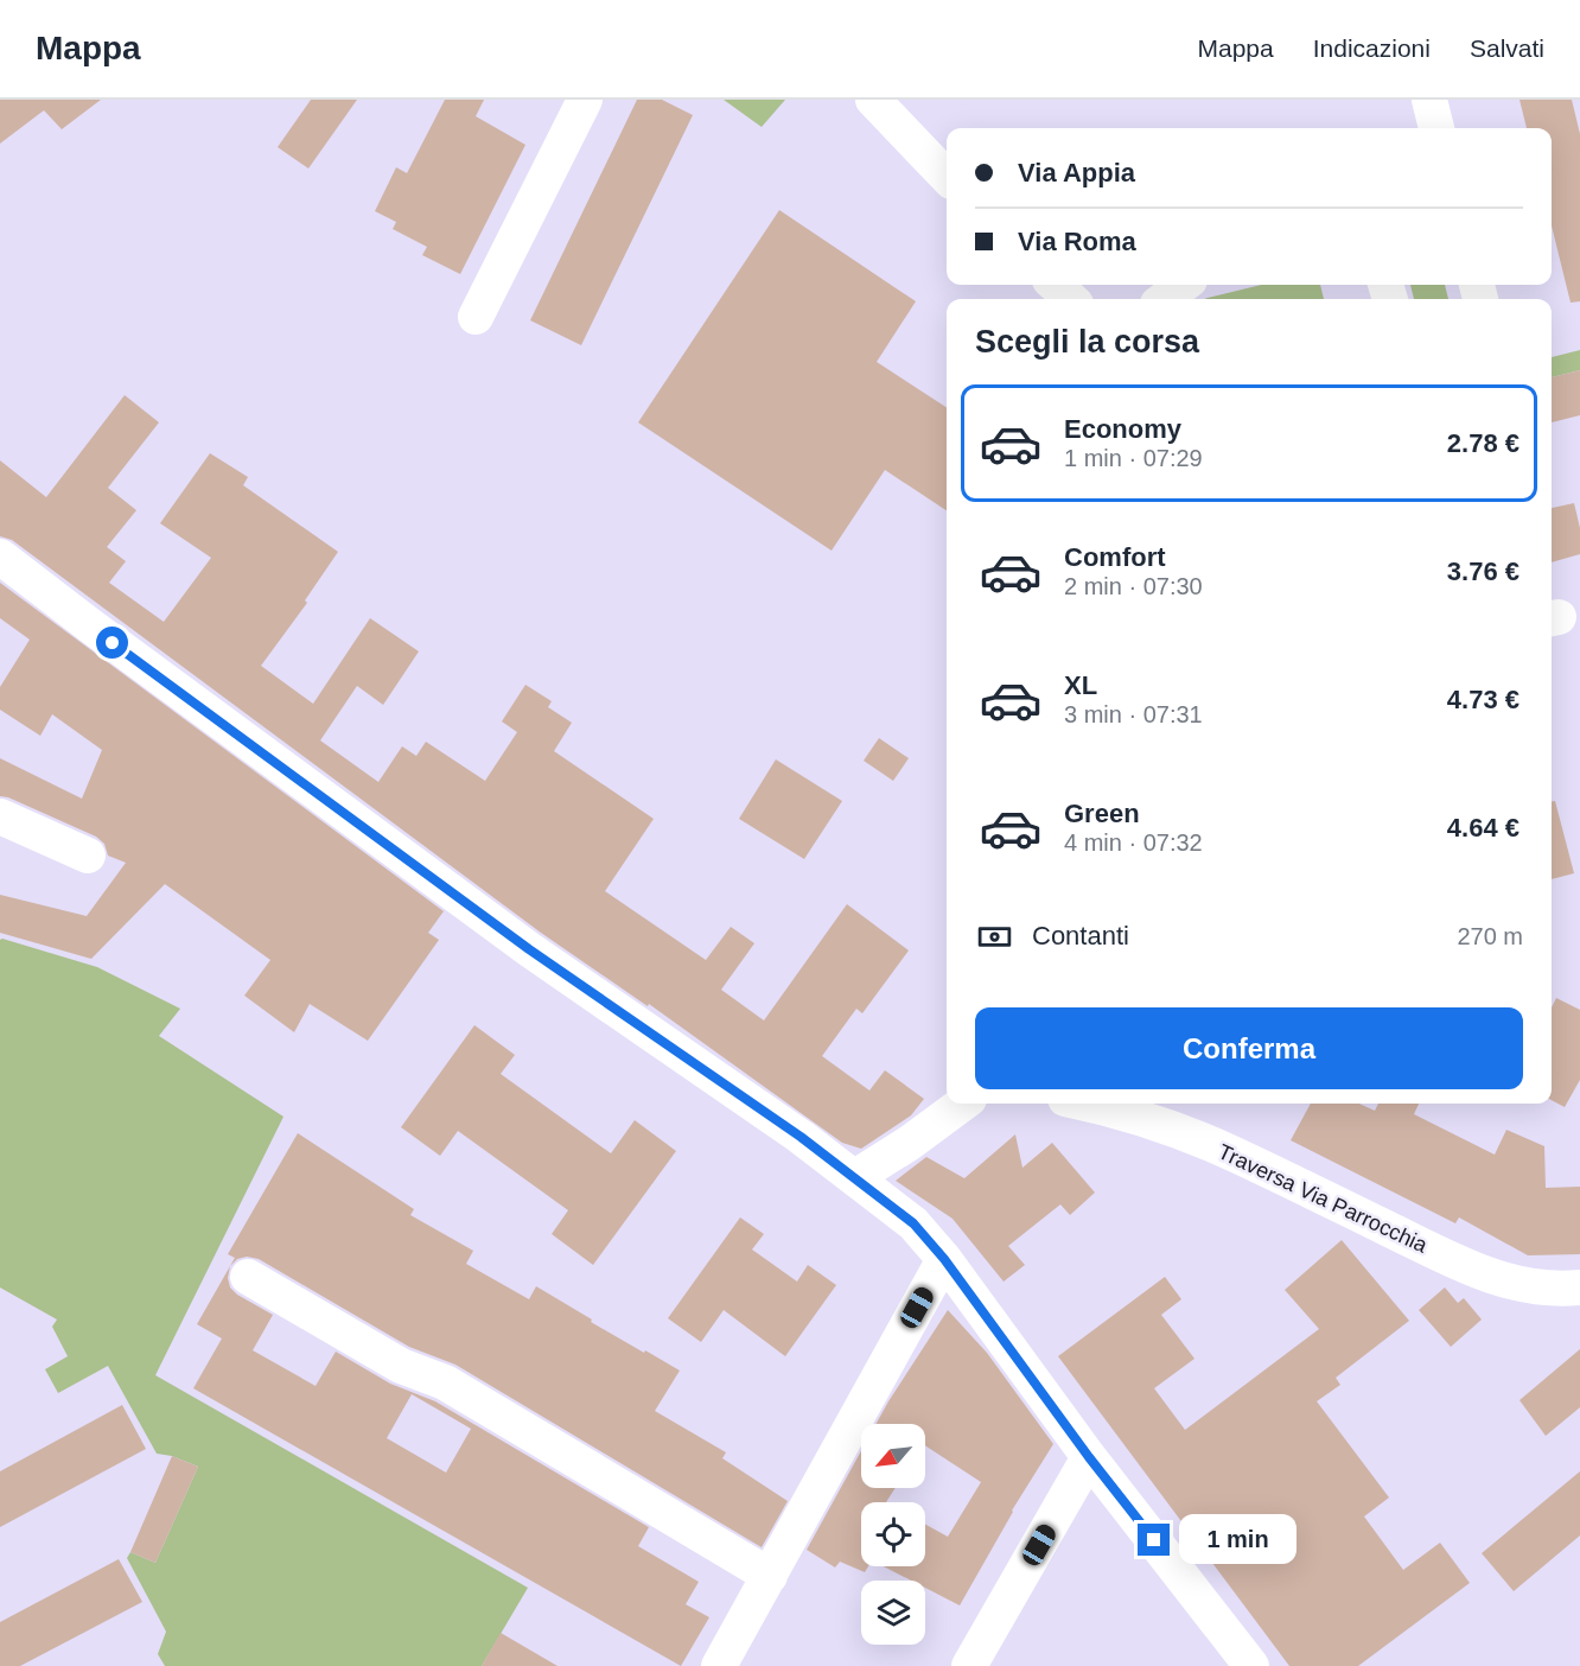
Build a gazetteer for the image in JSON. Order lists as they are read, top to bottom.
{
  "streets": {
    "street": ["Traversa Via Parrocchia"]
  },
  "north": "bottom left",
  "page": {
    "header": "Mappa",
    "nav": ["Mappa", "Indicazioni", "Salvati"],
    "banner": ["Via Appia", "Via Roma"],
    "heading": "Scegli la corsa",
    "list": [
      {
        "name": "Economy",
        "note": "1 min · 07:29",
        "value": "2.78 €"
      },
      {
        "name": "Comfort",
        "note": "2 min · 07:30",
        "value": "3.76 €"
      },
      {
        "name": "XL",
        "note": "3 min · 07:31",
        "value": "4.73 €"
      },
      {
        "name": "Green",
        "note": "4 min · 07:32",
        "value": "4.64 €"
      }
    ],
    "pay": ["Contanti", "270 m"],
    "buttons": "Conferma",
    "bubble": "1 min"
  }
}
